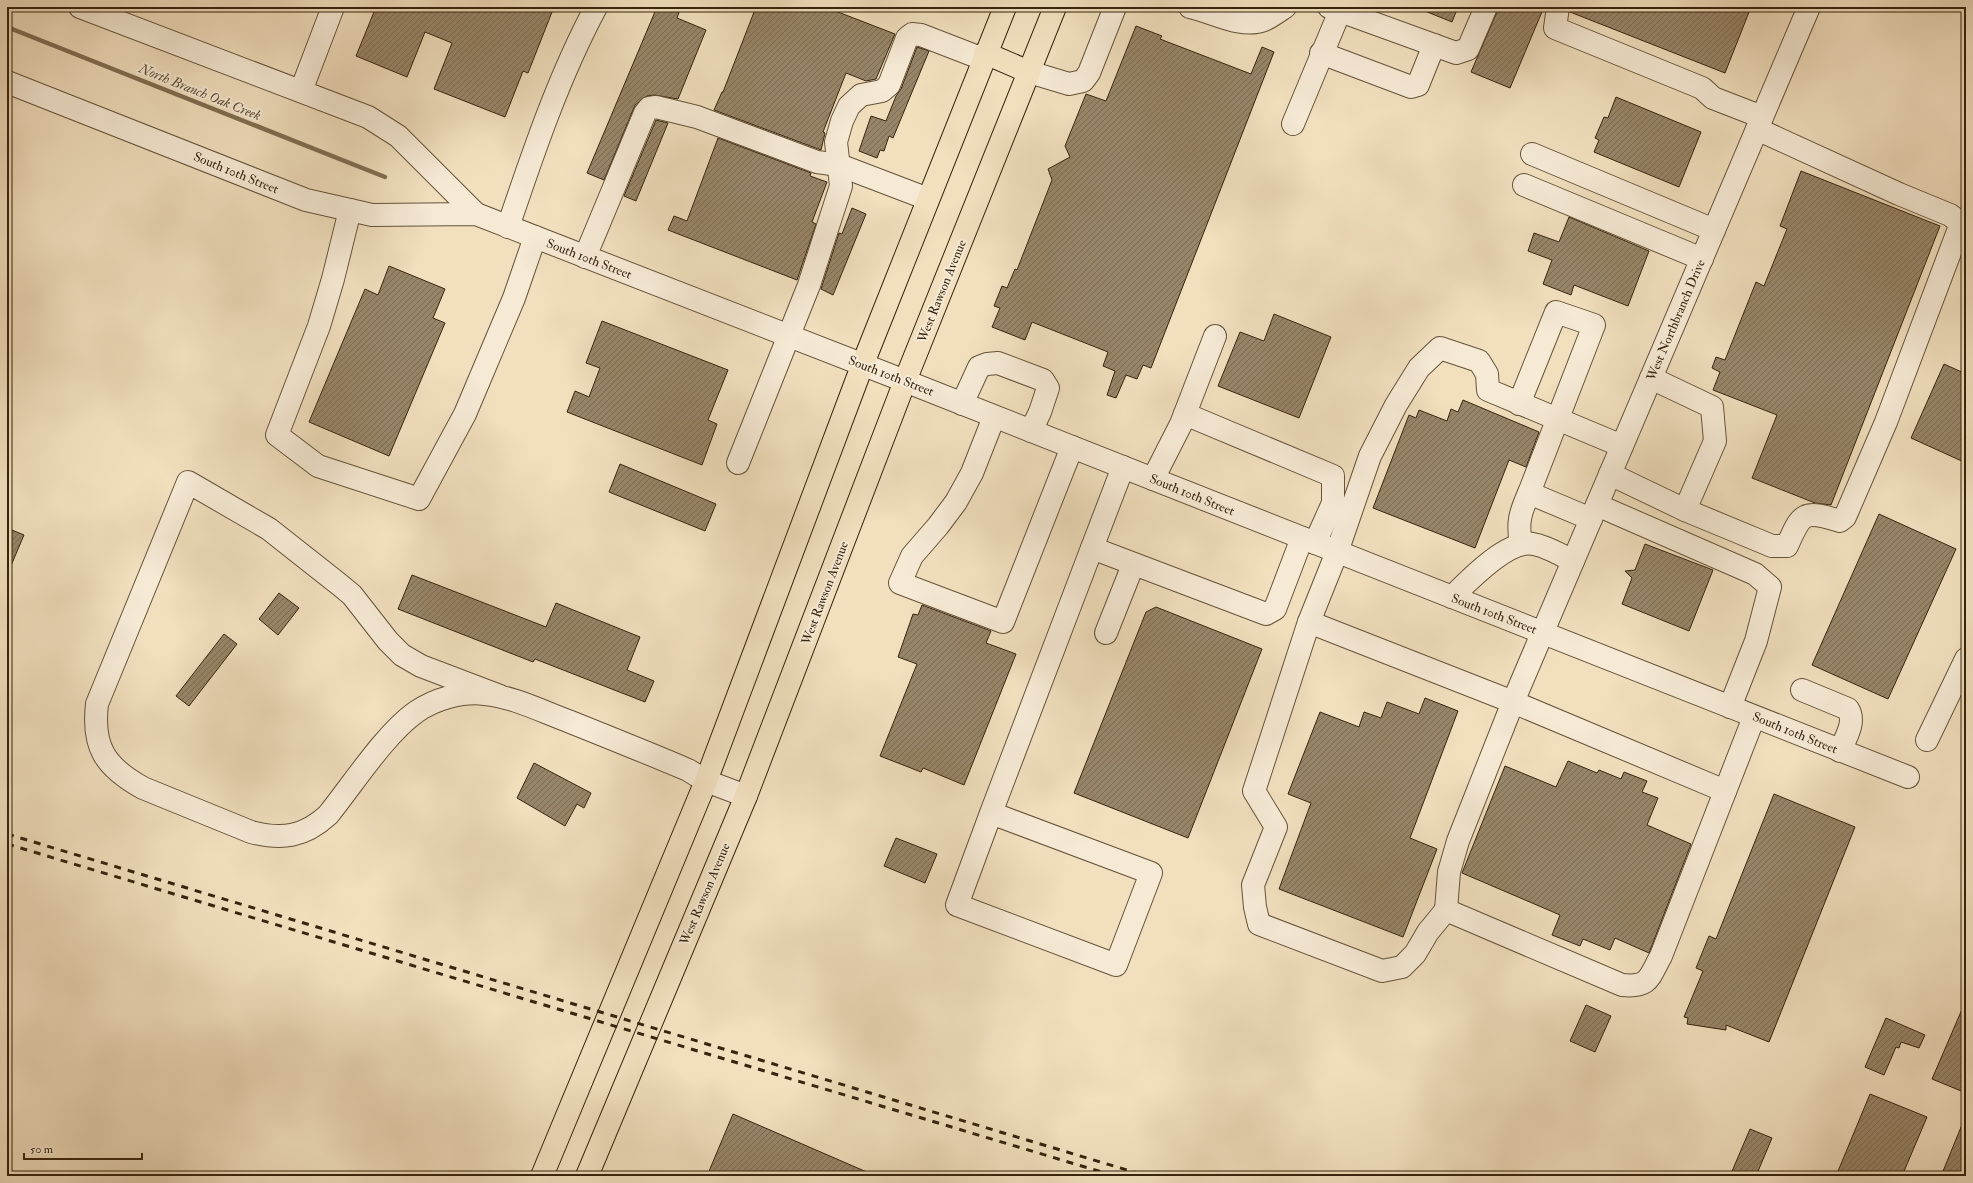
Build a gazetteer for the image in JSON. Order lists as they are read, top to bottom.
{
  "streets": {
    "main road": ["West Rawson Avenue"],
    "street": ["South 10th Street", "West Northbranch Drive"]
  },
  "crossings": [
    ["South 10th Street", "West Rawson Avenue"],
    ["South 10th Street", "West Northbranch Drive"]
  ],
  "water": ["North Branch Oak Creek"],
  "scale_bar": "50 m"
}
